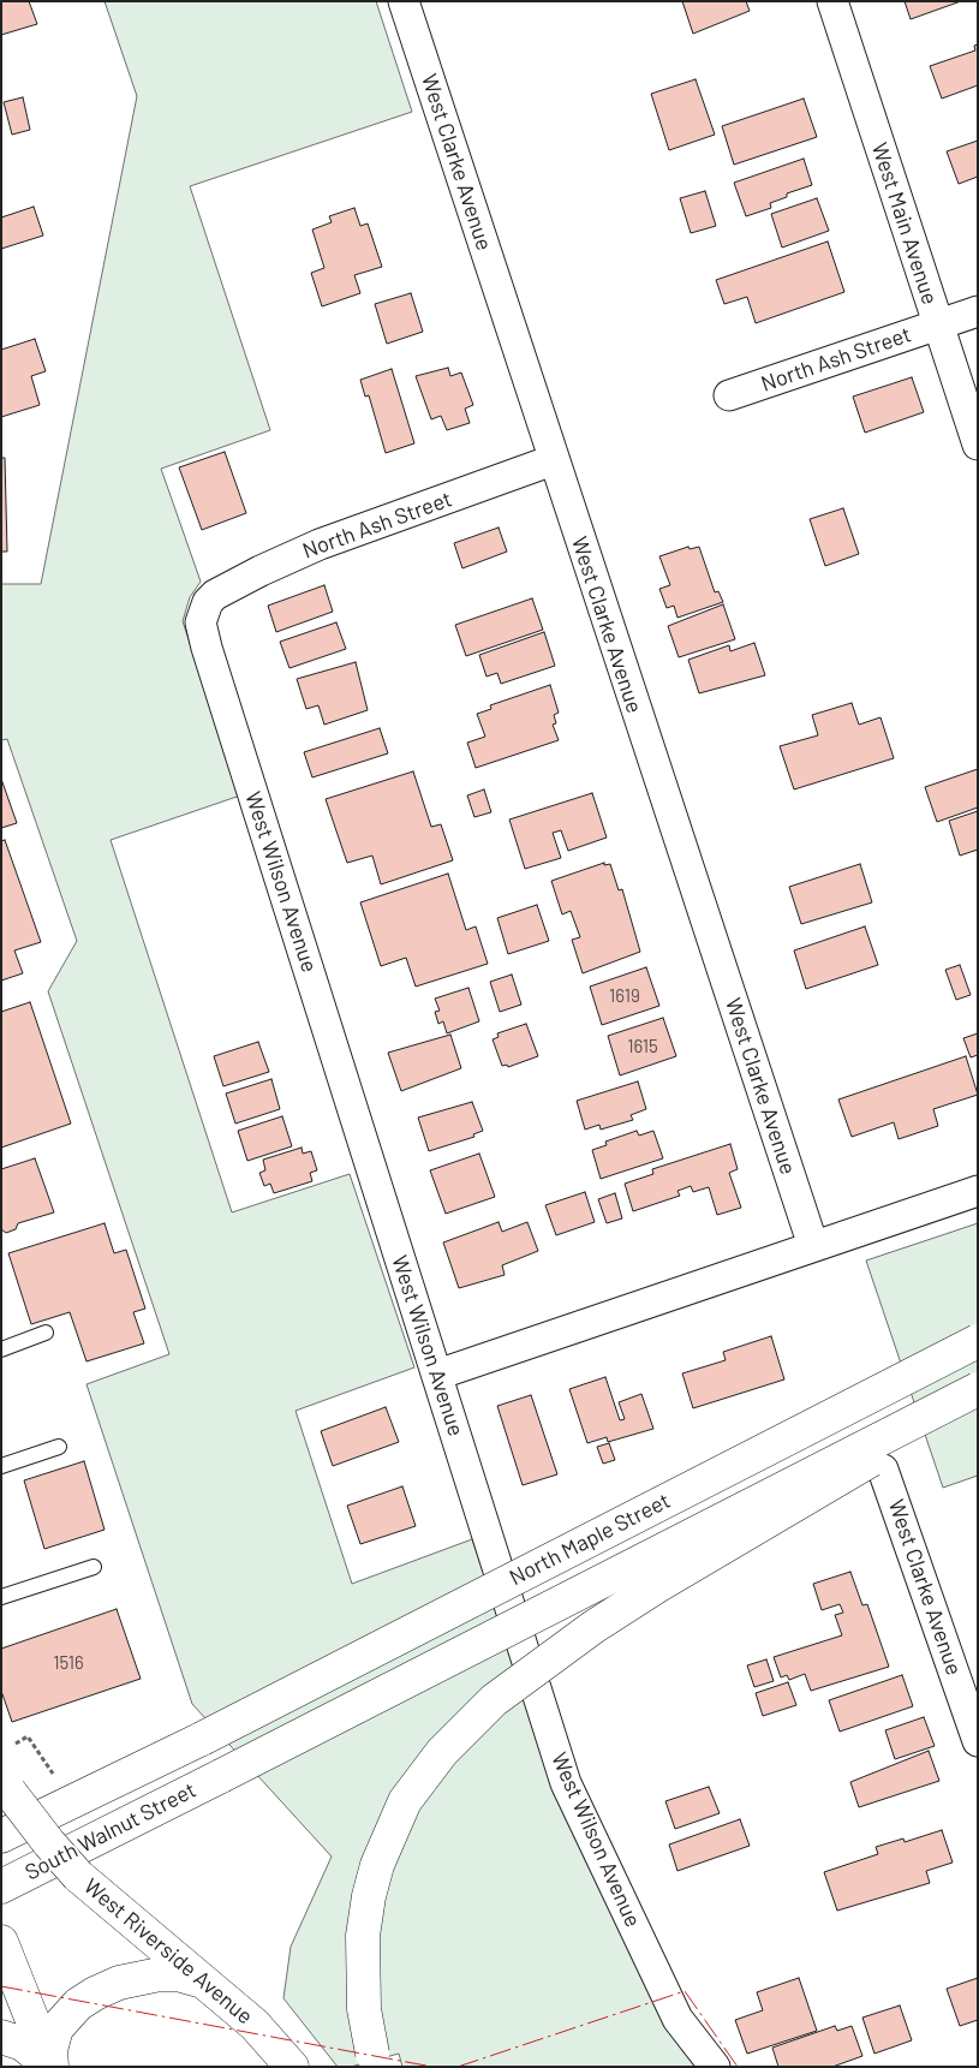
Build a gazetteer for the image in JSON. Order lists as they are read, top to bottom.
{
  "streets": {
    "main road": ["North Maple Street", "South Walnut Street", "West Riverside Avenue"],
    "street": [
      "West Clarke Avenue",
      "West Main Avenue",
      "North Ash Street",
      "West Wilson Avenue"
    ]
  },
  "crossings": [
    ["West Clarke Avenue", "North Ash Street"],
    ["West Main Avenue", "North Ash Street"],
    ["North Ash Street", "West Wilson Avenue"],
    ["North Maple Street", "South Walnut Street"]
  ],
  "house_numbers": ["1619", "1615", "1516"]
}
